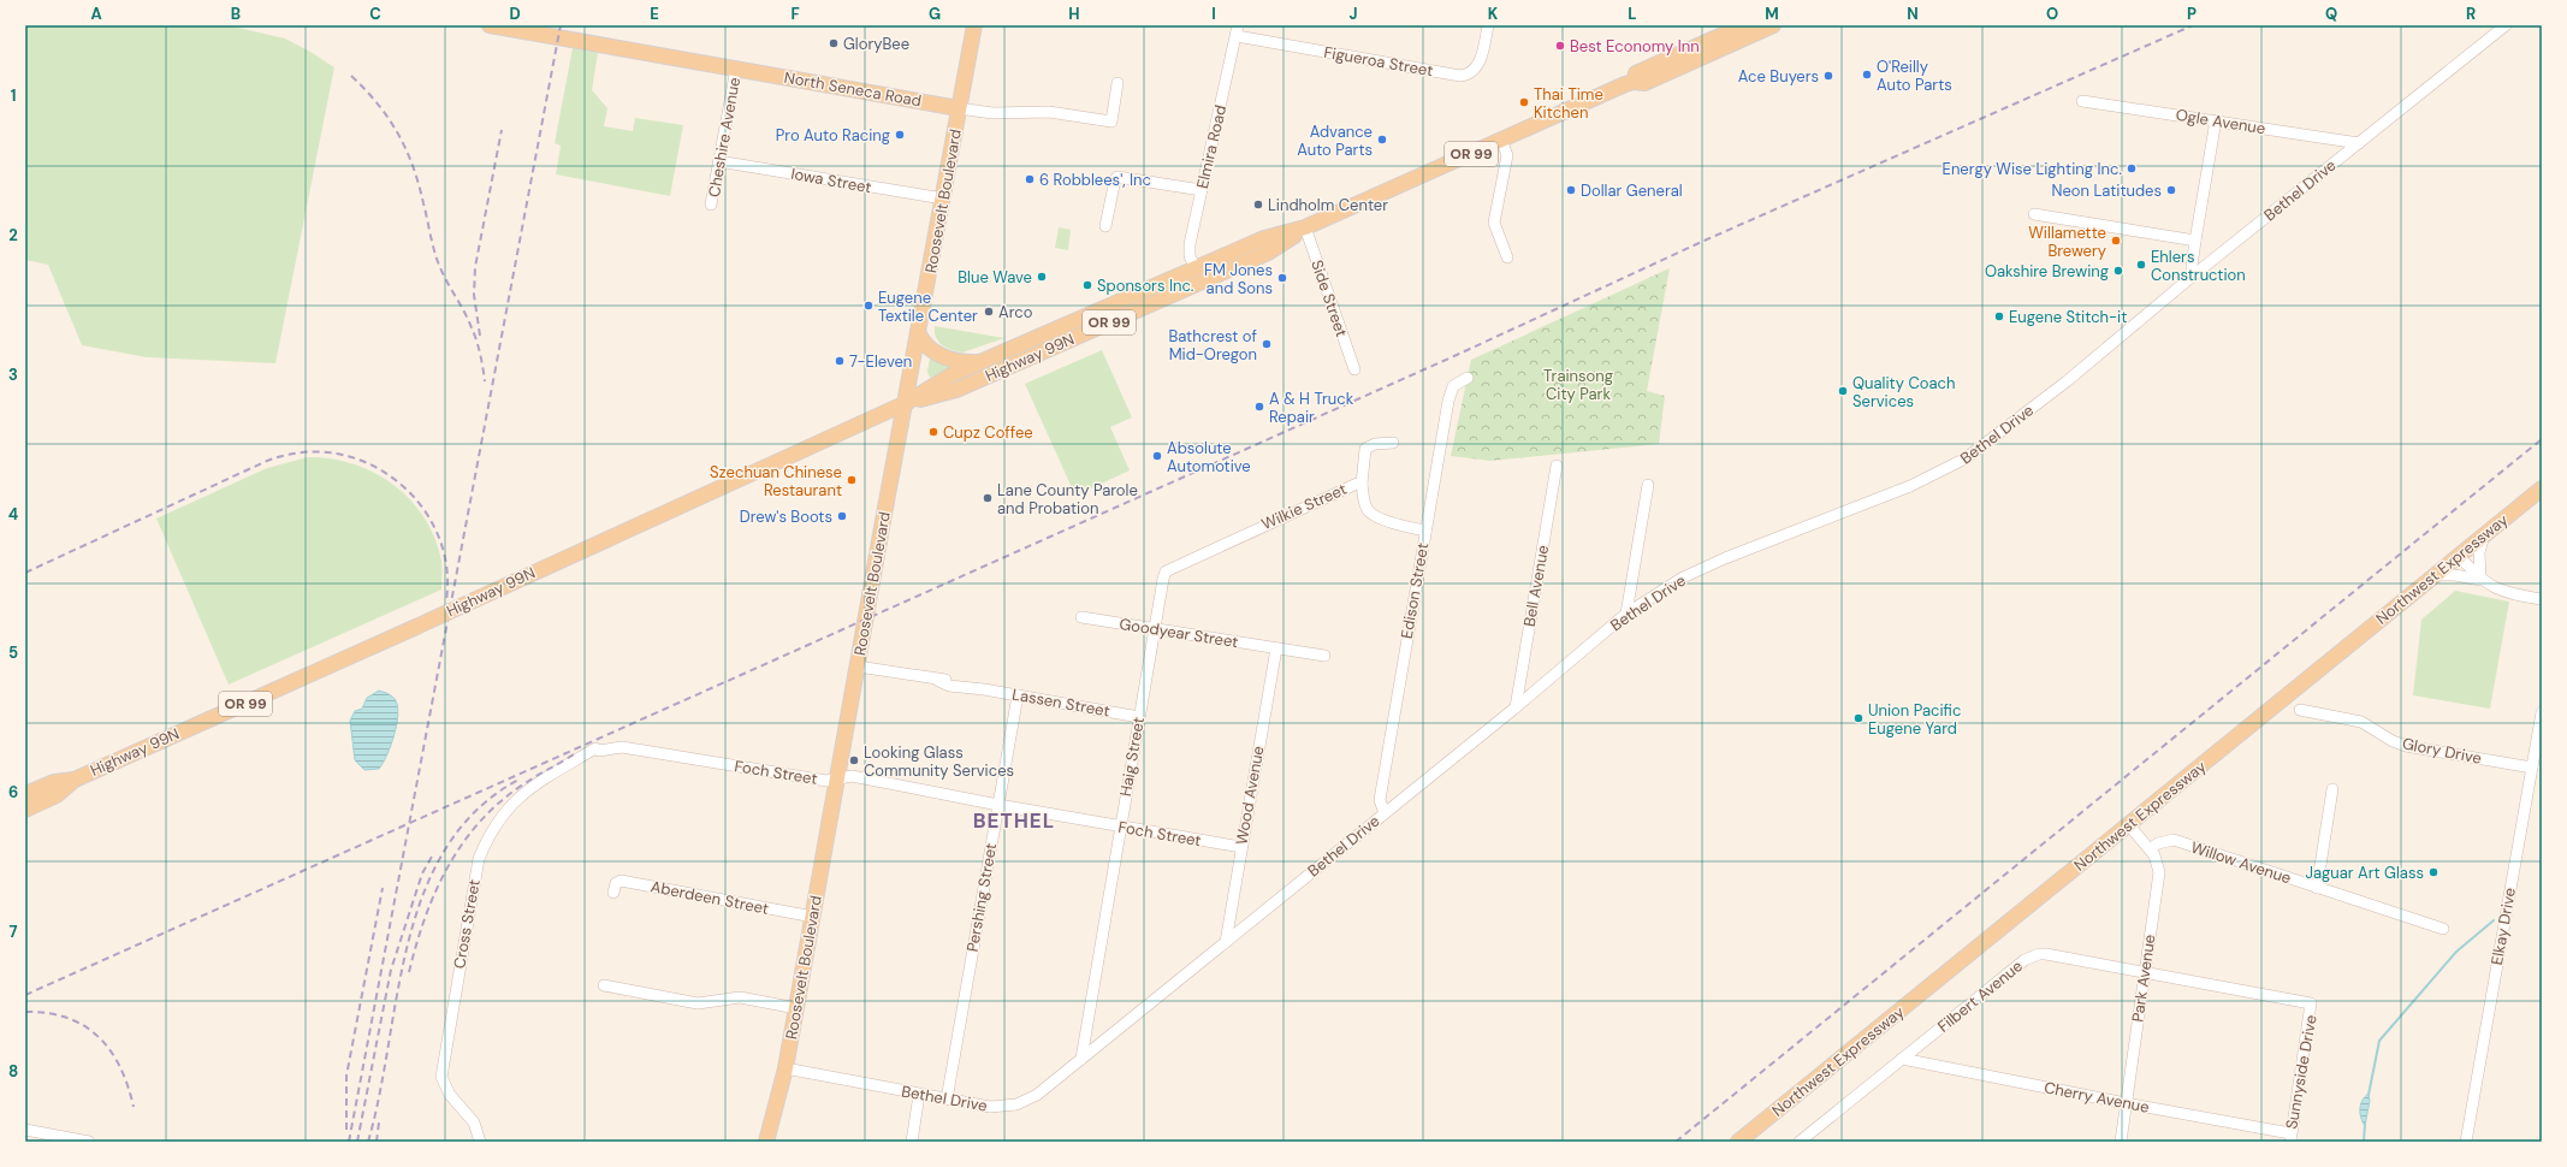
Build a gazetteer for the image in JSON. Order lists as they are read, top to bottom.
{
  "streets": {
    "main road": [
      "North Seneca Road",
      "OR 99",
      "Roosevelt Boulevard",
      "Highway 99N",
      "Northwest Expressway"
    ],
    "street": [
      "Figueroa Street",
      "Ogle Avenue",
      "Cheshire Avenue",
      "Elmira Road",
      "Iowa Street",
      "Bethel Drive",
      "Side Street",
      "Wilkie Street",
      "Bell Avenue",
      "Edison Street",
      "Goodyear Street",
      "Lassen Street",
      "Glory Drive",
      "Haig Street",
      "Foch Street",
      "Wood Avenue",
      "Willow Avenue",
      "Aberdeen Street",
      "Pershing Street",
      "Cross Street",
      "Elkay Drive",
      "Park Avenue",
      "Filbert Avenue",
      "Sunnyside Drive",
      "Cherry Avenue"
    ]
  },
  "crossings": [
    ["Figueroa Street", "Elmira Road"],
    ["North Seneca Road", "Cheshire Avenue"],
    ["North Seneca Road", "Roosevelt Boulevard"],
    ["Ogle Avenue", "Bethel Drive"],
    ["Cheshire Avenue", "Iowa Street"],
    ["Elmira Road", "Highway 99N"],
    ["OR 99", "Highway 99N"],
    ["Iowa Street", "Roosevelt Boulevard"],
    ["Bethel Drive", "Roosevelt Boulevard"],
    ["Bethel Drive", "Bell Avenue"],
    ["Bethel Drive", "Edison Street"],
    ["Bethel Drive", "Haig Street"],
    ["Bethel Drive", "Wood Avenue"],
    ["Bethel Drive", "Pershing Street"],
    ["Roosevelt Boulevard", "Highway 99N"],
    ["Roosevelt Boulevard", "Lassen Street"],
    ["Roosevelt Boulevard", "Foch Street"],
    ["Roosevelt Boulevard", "Aberdeen Street"],
    ["Side Street", "Highway 99N"],
    ["Wilkie Street", "Edison Street"],
    ["Wilkie Street", "Haig Street"],
    ["Northwest Expressway", "Park Avenue"],
    ["Goodyear Street", "Haig Street"],
    ["Goodyear Street", "Wood Avenue"],
    ["Lassen Street", "Haig Street"],
    ["Lassen Street", "Pershing Street"],
    ["Glory Drive", "Elkay Drive"],
    ["Haig Street", "Foch Street"],
    ["Foch Street", "Wood Avenue"],
    ["Foch Street", "Pershing Street"],
    ["Foch Street", "Cross Street"],
    ["Willow Avenue", "Park Avenue"],
    ["Park Avenue", "Filbert Avenue"],
    ["Park Avenue", "Cherry Avenue"],
    ["Filbert Avenue", "Sunnyside Drive"],
    ["Filbert Avenue", "Cherry Avenue"],
    ["Sunnyside Drive", "Cherry Avenue"]
  ],
  "districts": ["BETHEL"],
  "parks": ["Trainsong City Park"],
  "places": [
    "GloryBee",
    "Best Economy Inn",
    "O'Reilly Auto Parts",
    "Ace Buyers",
    "Thai Time Kitchen",
    "Pro Auto Racing",
    "Advance Auto Parts",
    "Energy Wise Lighting Inc.",
    "6 Robblees', Inc",
    "Dollar General",
    "Neon Latitudes",
    "Lindholm Center",
    "Willamette Brewery",
    "Ehlers Construction",
    "Oakshire Brewing",
    "Blue Wave",
    "FM Jones and Sons",
    "Sponsors Inc.",
    "Eugene Textile Center",
    "Arco",
    "Eugene Stitch-it",
    "Bathcrest of Mid-Oregon",
    "7-Eleven",
    "Quality Coach Services",
    "A & H Truck Repair",
    "Cupz Coffee",
    "Absolute Automotive",
    "Szechuan Chinese Restaurant",
    "Lane County Parole and Probation",
    "Drew's Boots",
    "Union Pacific Eugene Yard",
    "Looking Glass Community Services",
    "Jaguar Art Glass"
  ],
  "grid": {
    "columns": [
      "A",
      "B",
      "C",
      "D",
      "E",
      "F",
      "G",
      "H",
      "I",
      "J",
      "K",
      "L",
      "M",
      "N",
      "O",
      "P",
      "Q",
      "R"
    ],
    "rows": [
      "1",
      "2",
      "3",
      "4",
      "5",
      "6",
      "7",
      "8"
    ]
  }
}
